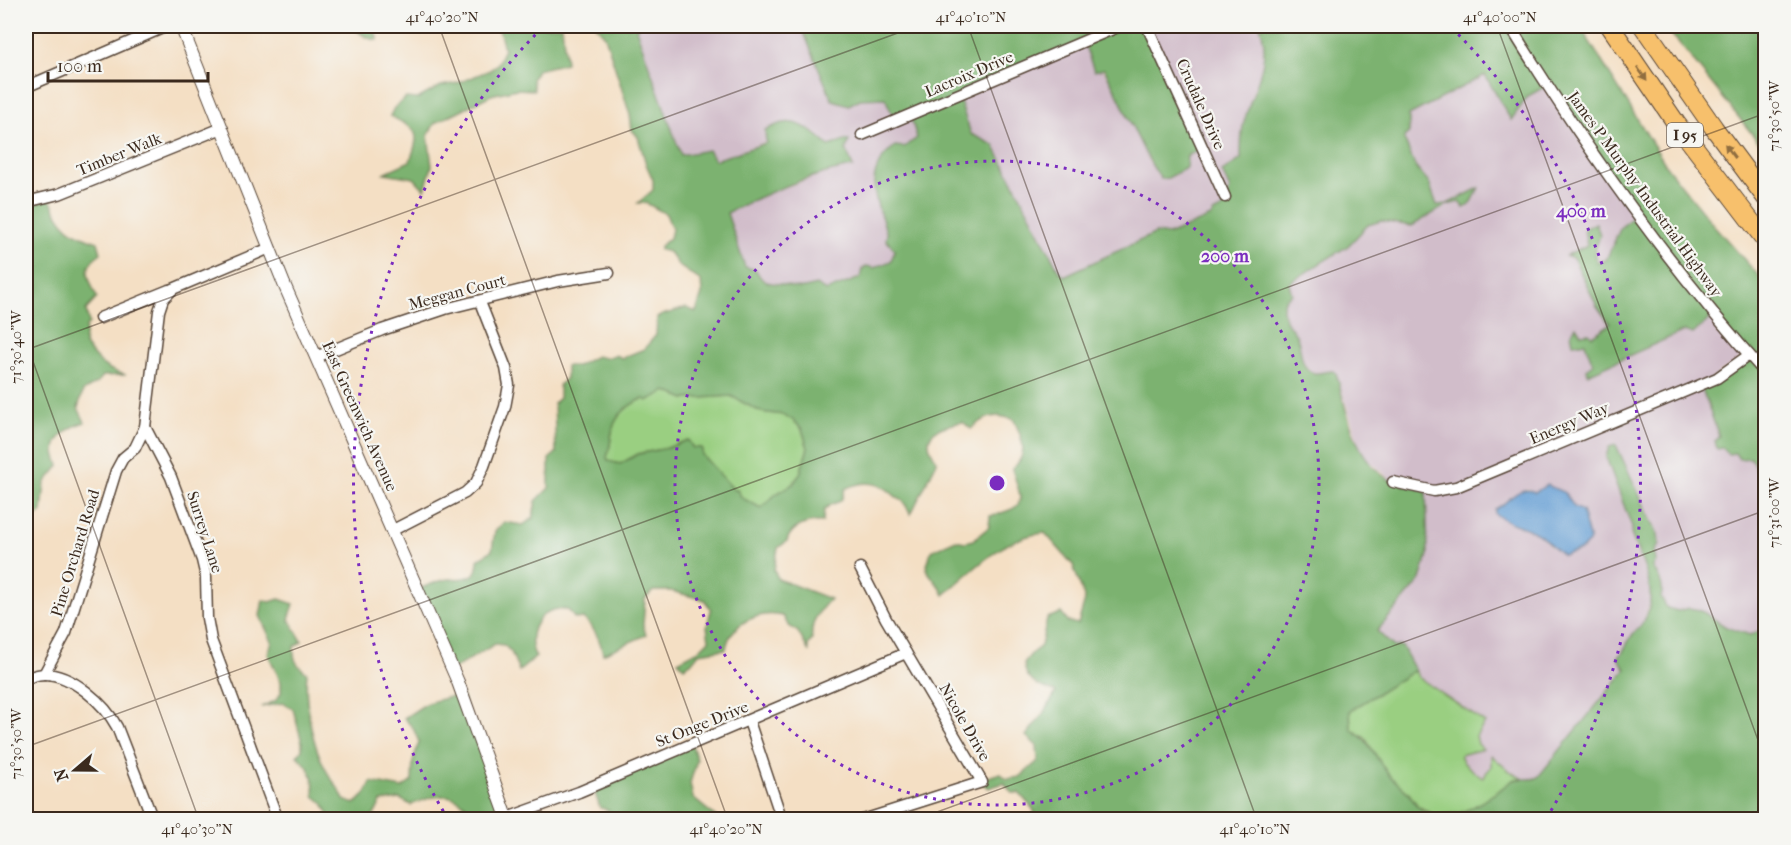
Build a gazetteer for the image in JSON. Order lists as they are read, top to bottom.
{
  "streets": {
    "highway": ["I 95"],
    "street": [
      "Lacroix Drive",
      "Crudale Drive",
      "Timber Walk",
      "James P Murphy Industrial Highway",
      "Meggan Court",
      "East Greenwich Avenue",
      "Energy Way",
      "Surrey Lane",
      "Pine Orchard Road",
      "Nicole Drive",
      "St Onge Drive"
    ]
  },
  "crossings": [
    ["Timber Walk", "East Greenwich Avenue"],
    ["James P Murphy Industrial Highway", "Energy Way"],
    ["Meggan Court", "East Greenwich Avenue"],
    ["East Greenwich Avenue", "St Onge Drive"],
    ["Surrey Lane", "Pine Orchard Road"],
    ["Nicole Drive", "St Onge Drive"]
  ],
  "scale_bar": "100 m",
  "north": "left",
  "coordinates": [
    "41°40'20\"N",
    "41°40'10\"N",
    "41°40'00\"N",
    "71°30'50\"W",
    "71°30'40\"W",
    "71°31'00\"W",
    "41°40'30\"N"
  ],
  "rings": ["400 m", "200 m"]
}
